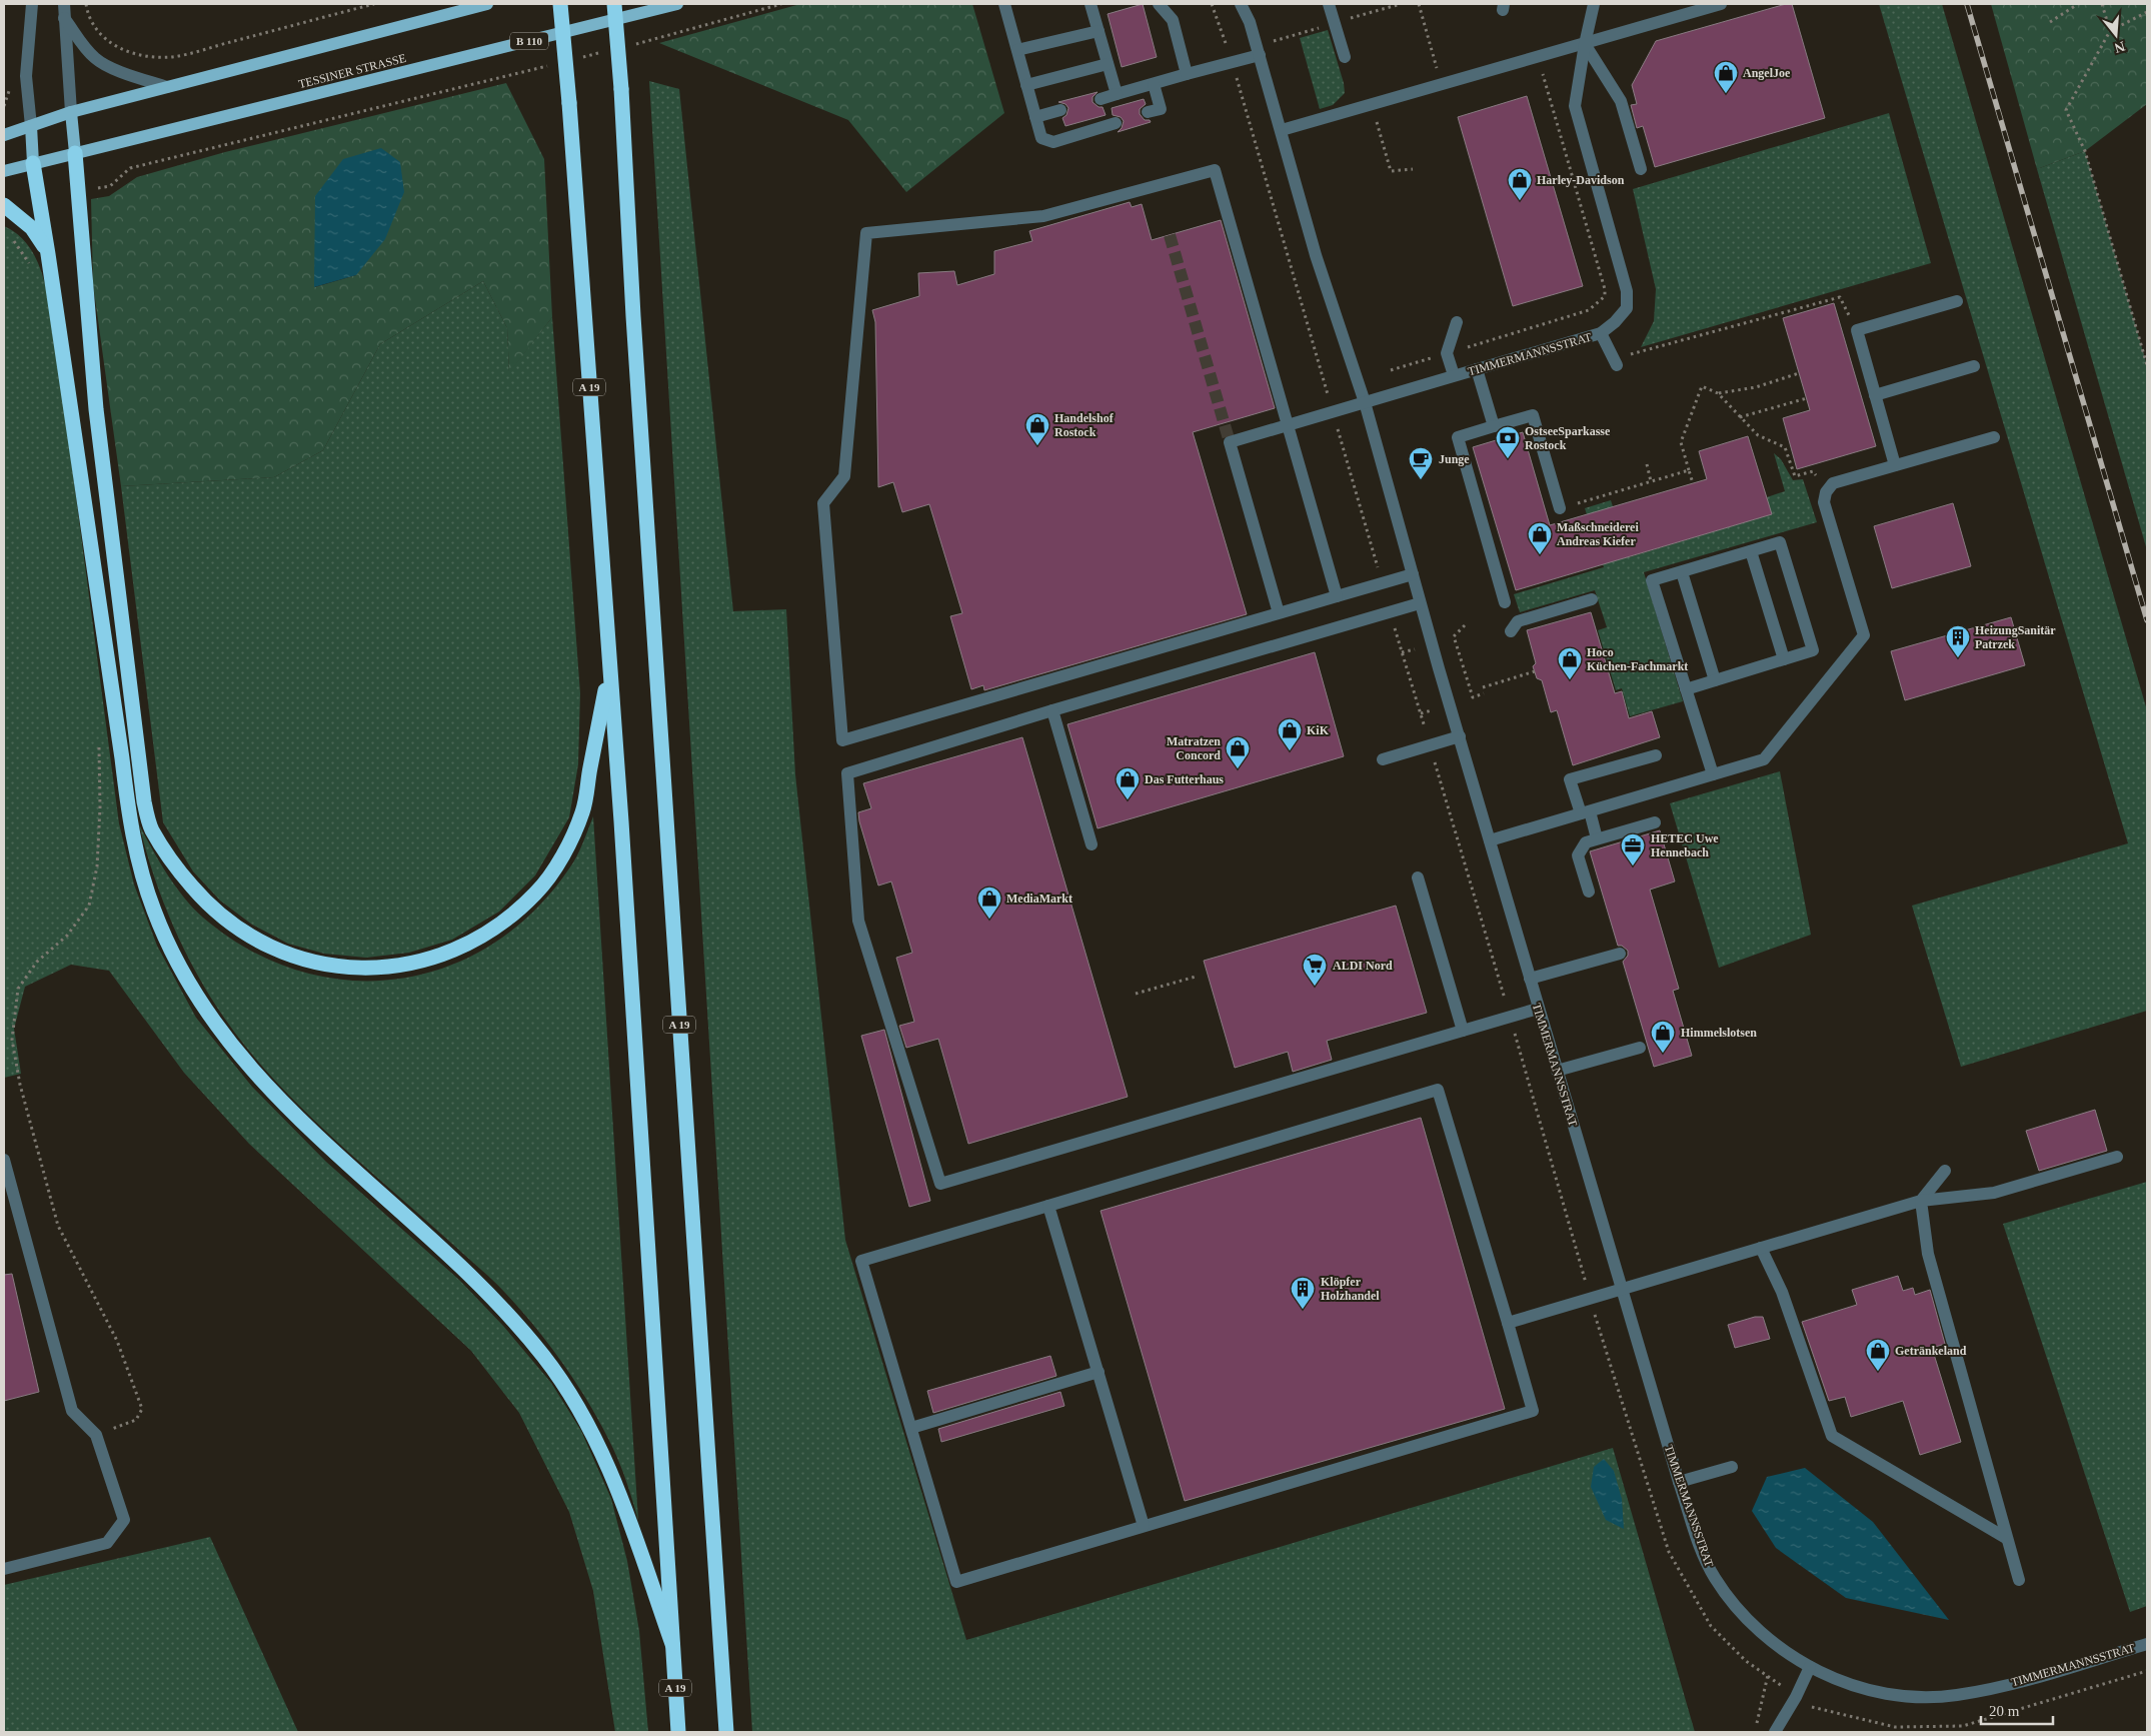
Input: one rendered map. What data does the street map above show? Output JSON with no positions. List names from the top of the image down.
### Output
{
  "streets": {
    "highway": ["A 19"],
    "main road": ["B 110", "TESSINER STRASSE"],
    "street": ["TIMMERMANNSSTRAT"]
  },
  "crossings": [
    ["B 110", "TESSINER STRASSE"]
  ],
  "places": {
    "shop": [
      "AngelJoe",
      "Harley-Davidson",
      "Handelshof Rostock",
      "Maßschneiderei Andreas Kiefer",
      "Hoco Küchen-Fachmarkt",
      "KiK",
      "Matratzen Concord",
      "Das Futterhaus",
      "MediaMarkt",
      "Himmelslotsen",
      "Getränkeland"
    ],
    "bank": ["OstseeSparkasse Rostock"],
    "cafe": ["Junge"],
    "building": ["HeizungSanitär Patrzek", "Klöpfer Holzhandel"],
    "office": ["HETEC Uwe Hennebach"],
    "supermarket": ["ALDI Nord"]
  },
  "scale_bar": "20 m",
  "north": "bottom"
}
